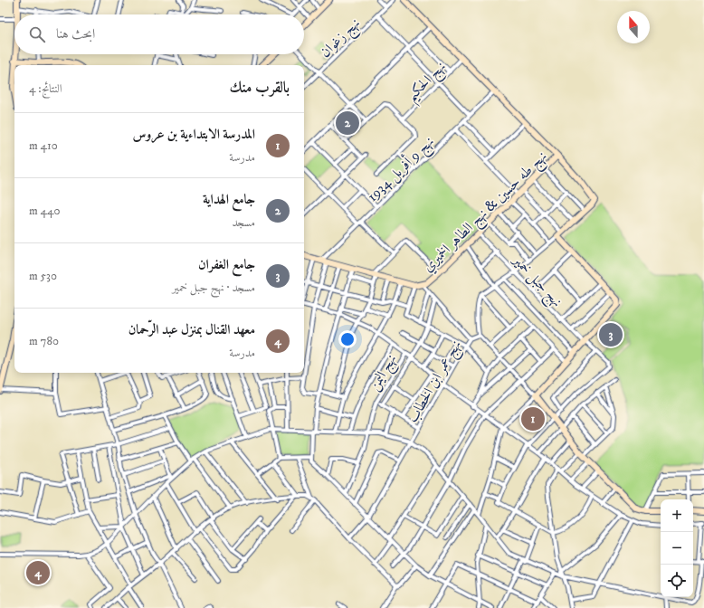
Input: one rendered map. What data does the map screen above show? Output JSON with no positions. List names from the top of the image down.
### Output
{
  "streets": {
    "street": [
      "نهج زغوان",
      "نهج الحكيم",
      "نهج 9 أفريل 1934",
      "نهج طه حسين & نهج الطاهر الخميري",
      "نهج جبل خمير",
      "نهج اليمن",
      "نهج عمر ابن الخطاب"
    ]
  },
  "crossings": [
    ["نهج الحكيم", "نهج طه حسين & نهج الطاهر الخميري"],
    ["نهج 9 أفريل 1934", "نهج طه حسين & نهج الطاهر الخميري"],
    ["نهج طه حسين & نهج الطاهر الخميري", "نهج جبل خمير"]
  ],
  "north": "top",
  "page": {
    "search": "ابحث هنا",
    "heading": ["بالقرب منك", "النتائج: 4"],
    "pins": [
      "2",
      "3",
      "1",
      "4"
    ],
    "list": [
      {
        "mark": "1",
        "name": "المدرسة الابتداءية بن عروس",
        "note": "مدرسة",
        "value": "410 m"
      },
      {
        "mark": "2",
        "name": "جامع الهداية",
        "note": "مسجد",
        "value": "440 m"
      },
      {
        "mark": "3",
        "name": "جامع الغفران",
        "note": "مسجد · نهج جبل خمير",
        "value": "530 m"
      },
      {
        "mark": "4",
        "name": "معهد القنال بمنزل عبد الرّحمان",
        "note": "مدرسة",
        "value": "780 m"
      }
    ],
    "map_buttons": ["+", "−"]
  }
}
